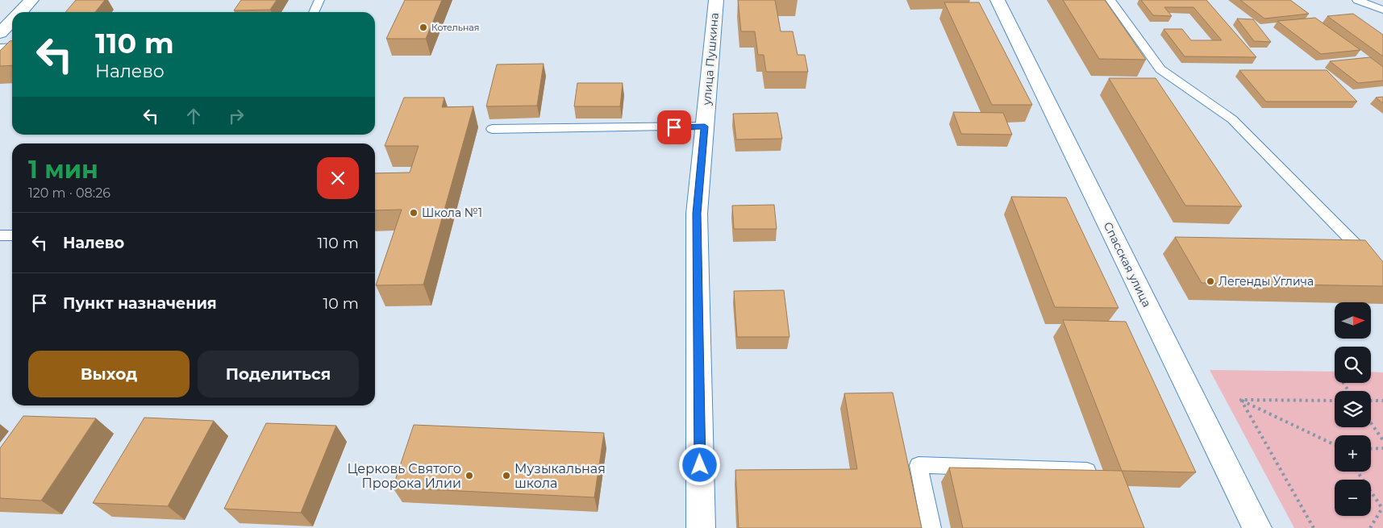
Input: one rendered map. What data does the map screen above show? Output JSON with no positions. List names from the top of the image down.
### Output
{
  "streets": {
    "street": ["улица Пушкина", "Спасская улица"]
  },
  "places": [
    "Котельная",
    "Школа №1",
    "Легенды Углича",
    "Церковь Святого Пророка Илии",
    "Музыкальная школа"
  ],
  "north": "right",
  "page": {
    "turn": ["110 m", "Налево"],
    "heading": ["1 мин", "120 m · 08:26"],
    "list": [
      {
        "name": "Налево",
        "value": "110 m"
      },
      {
        "name": "Пункт назначения",
        "value": "10 m"
      }
    ],
    "map_buttons": ["+", "−"],
    "buttons": ["Выход", "Поделиться"]
  }
}
